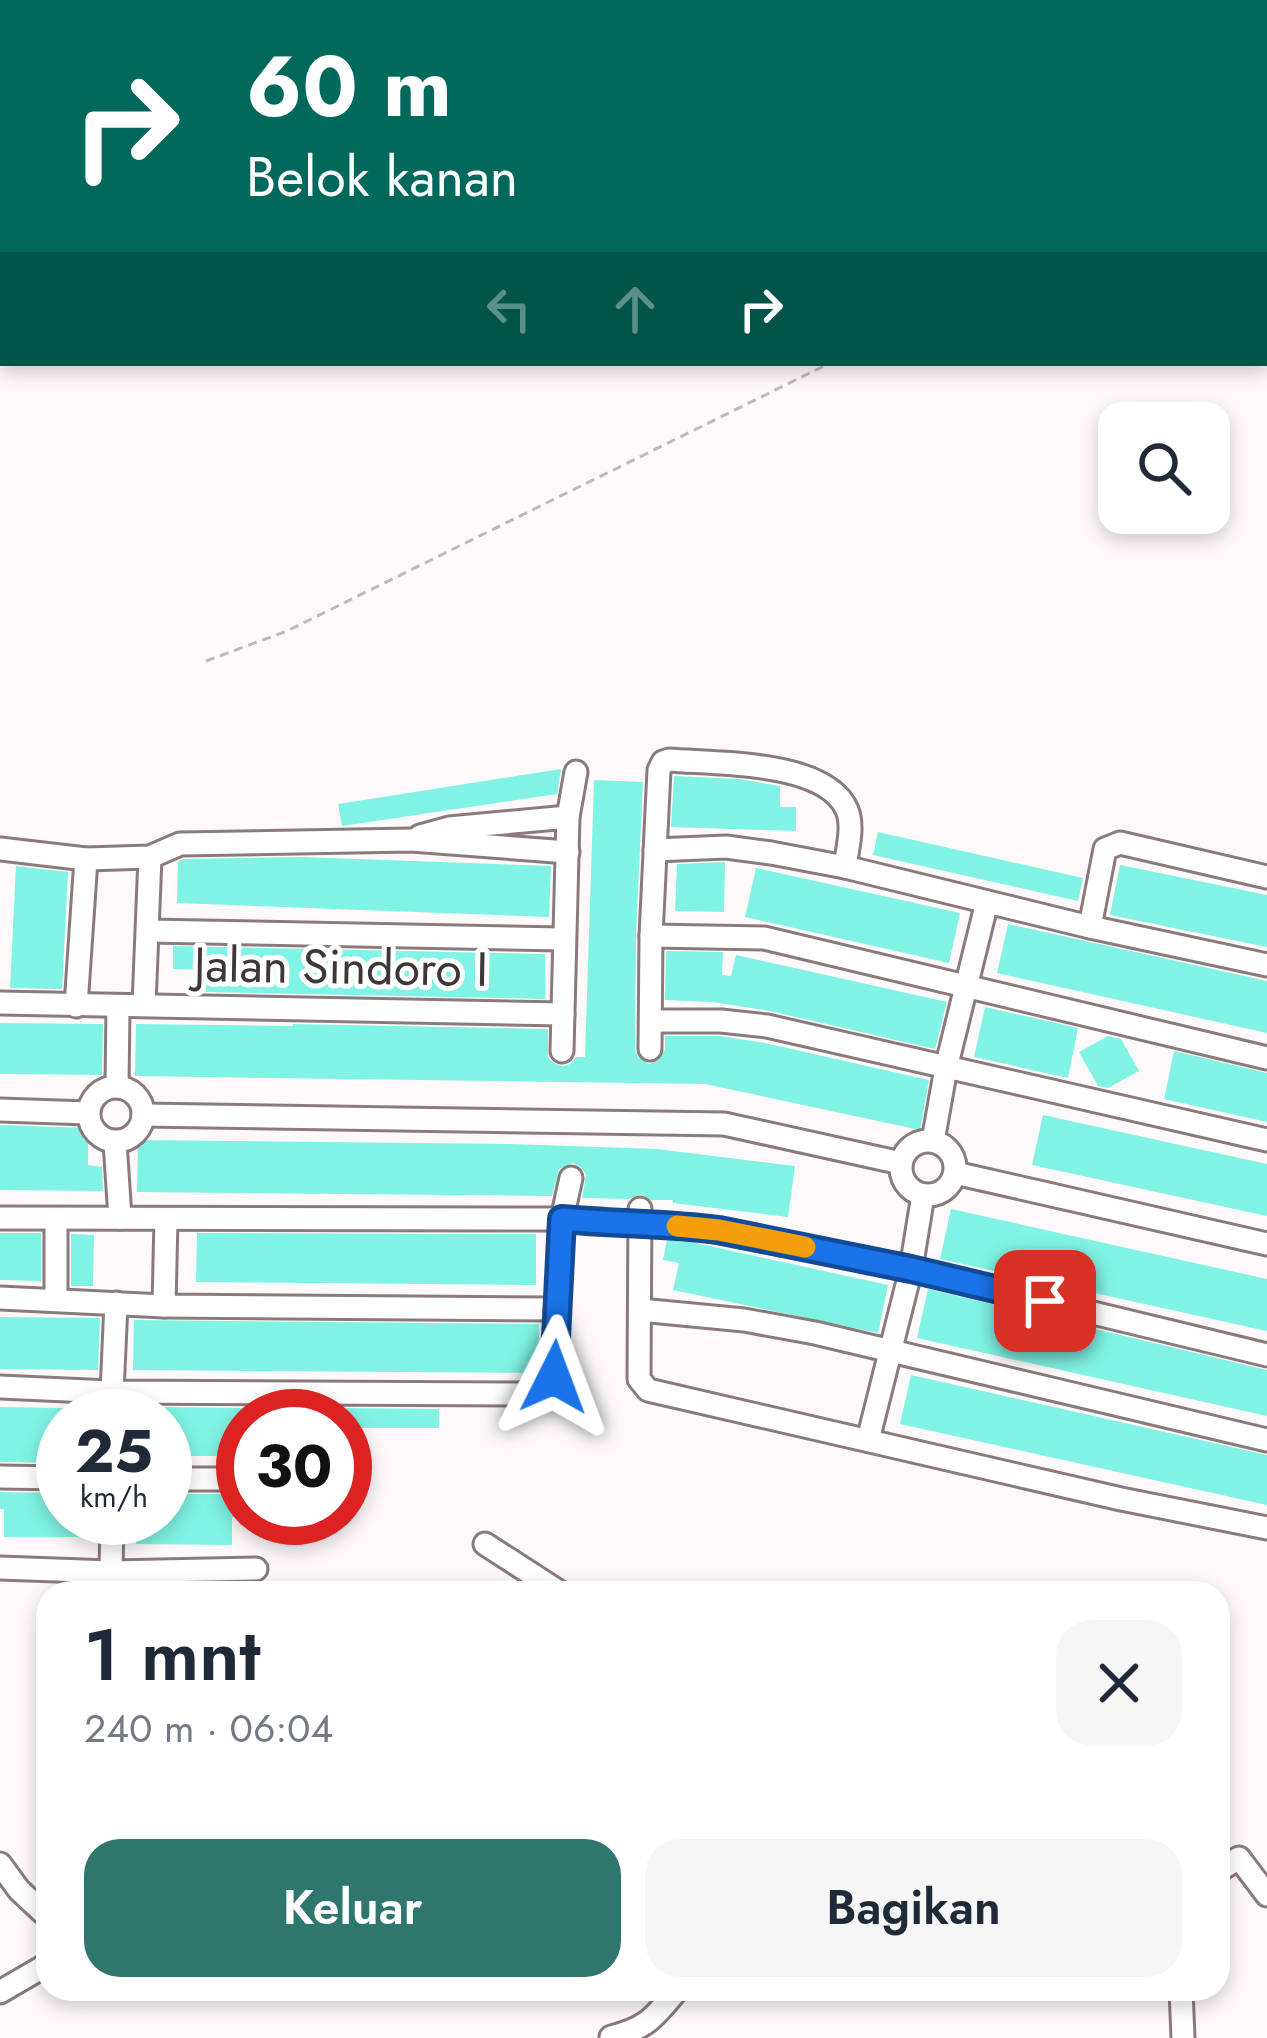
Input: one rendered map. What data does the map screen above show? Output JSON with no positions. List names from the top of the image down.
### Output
{
  "streets": {
    "street": ["Jalan Sindoro I"]
  },
  "page": {
    "turn": ["60 m", "Belok kanan"],
    "speed": "25 km/h",
    "limit": "30",
    "heading": ["1 mnt", "240 m · 06:04"],
    "buttons": ["Keluar", "Bagikan"]
  }
}
